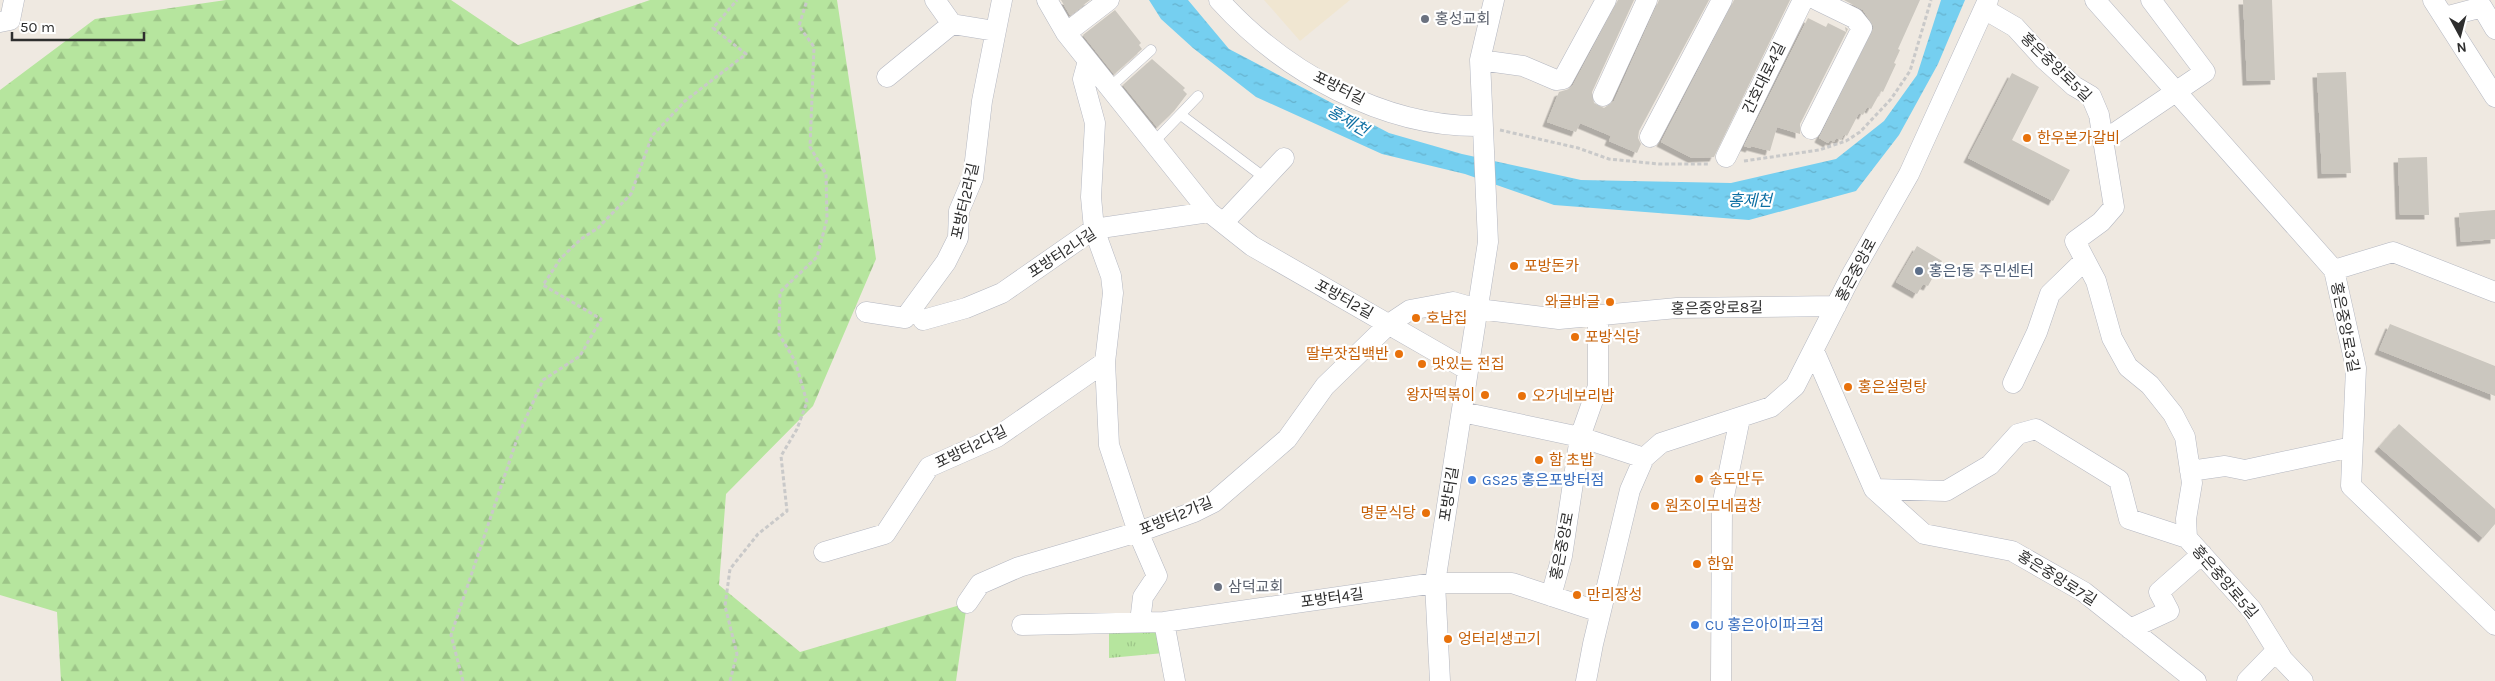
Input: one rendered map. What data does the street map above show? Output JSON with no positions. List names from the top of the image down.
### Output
{
  "streets": {
    "street": [
      "홍은중앙로5길",
      "간호대로4길",
      "포방터길",
      "포방터2라길",
      "포방터2나길",
      "홍은중앙로",
      "포방터2길",
      "홍은중앙로8길",
      "홍은중앙로3길",
      "포방터2다길",
      "포방터2가길",
      "홍은중앙로7길",
      "포방터4길"
    ]
  },
  "crossings": [
    ["홍은중앙로5길", "홍은중앙로"],
    ["포방터길", "홍은중앙로"],
    ["포방터길", "포방터2길"],
    ["포방터길", "홍은중앙로8길"],
    ["포방터길", "포방터4길"],
    ["포방터2나길", "포방터2길"],
    ["홍은중앙로", "홍은중앙로8길"],
    ["홍은중앙로", "홍은중앙로7길"],
    ["홍은중앙로", "포방터4길"],
    ["포방터2길", "포방터2가길"]
  ],
  "water": ["홍제천"],
  "places": [
    "홍성교회",
    "한우본가갈비",
    "포방돈카",
    "홍은1동 주민센터",
    "와글바글",
    "호남집",
    "포방식당",
    "딸부잣집백반",
    "맛있는 전집",
    "홍은설렁탕",
    "왕자떡볶이",
    "오가네보리밥",
    "함 초밥",
    "송도만두",
    "GS25 홍은포방터점",
    "원조이모네곱창",
    "명문식당",
    "한잎",
    "삼덕교회",
    "만리장성",
    "CU 홍은아이파크점",
    "엉터리생고기"
  ],
  "scale_bar": "50 m",
  "north": "bottom"
}
